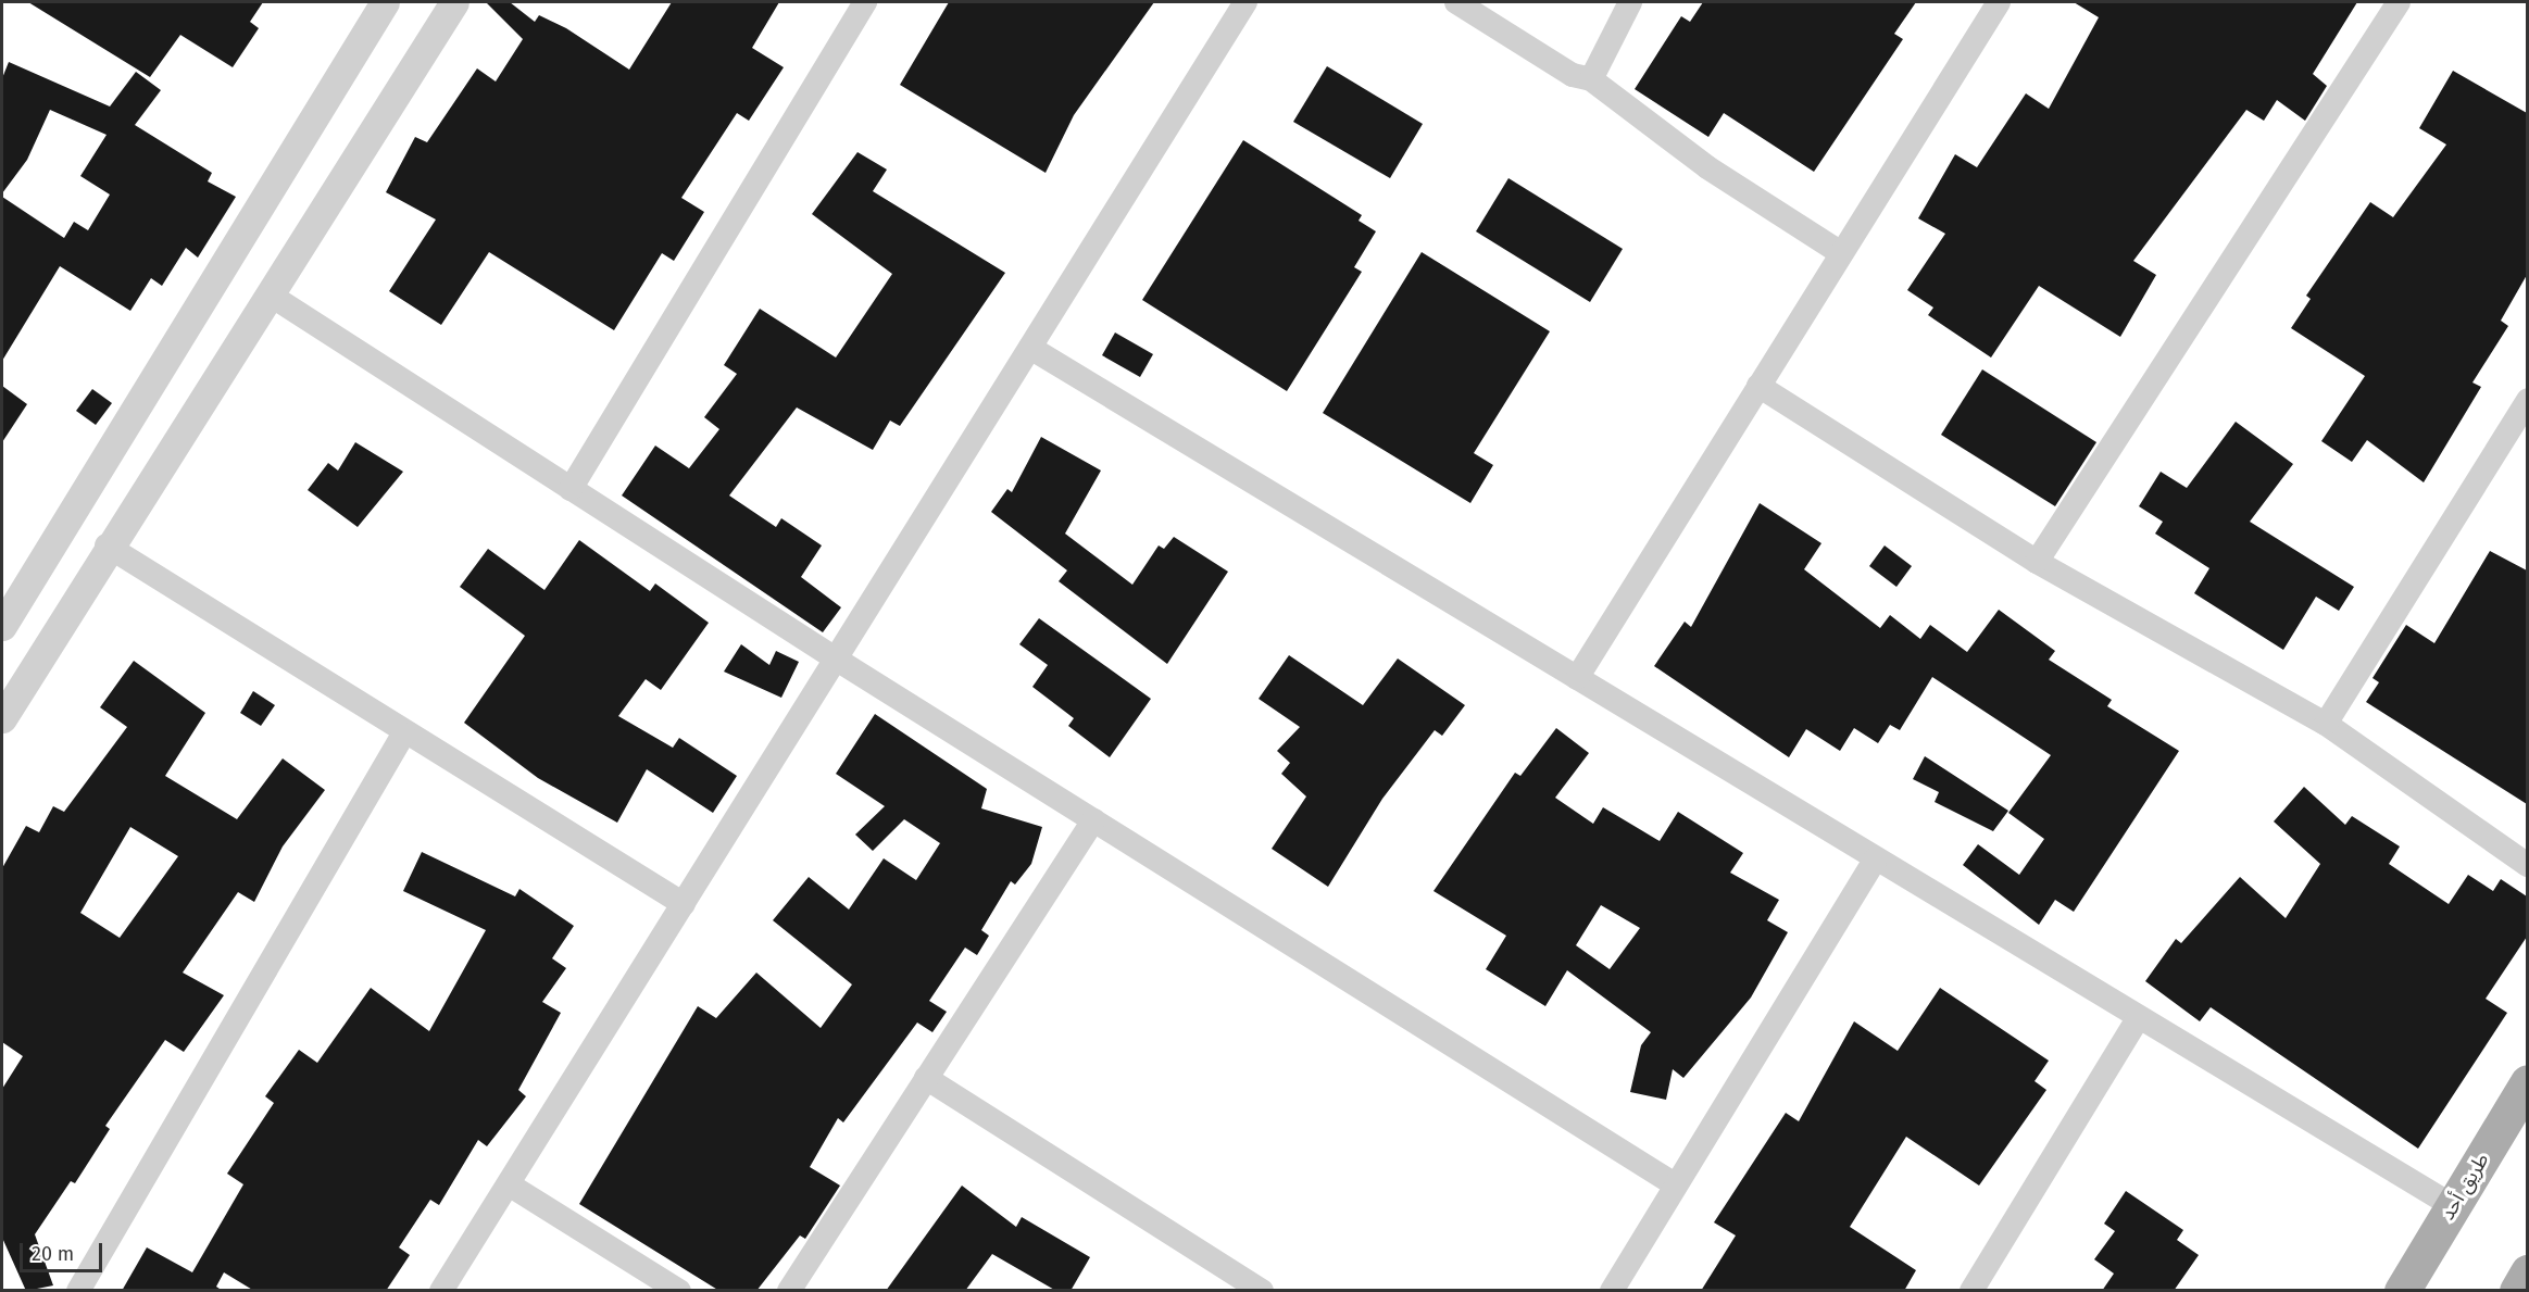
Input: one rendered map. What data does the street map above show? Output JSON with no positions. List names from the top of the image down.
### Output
{
  "streets": {
    "main road": ["طريق أحد"]
  },
  "scale_bar": "20 m"
}
